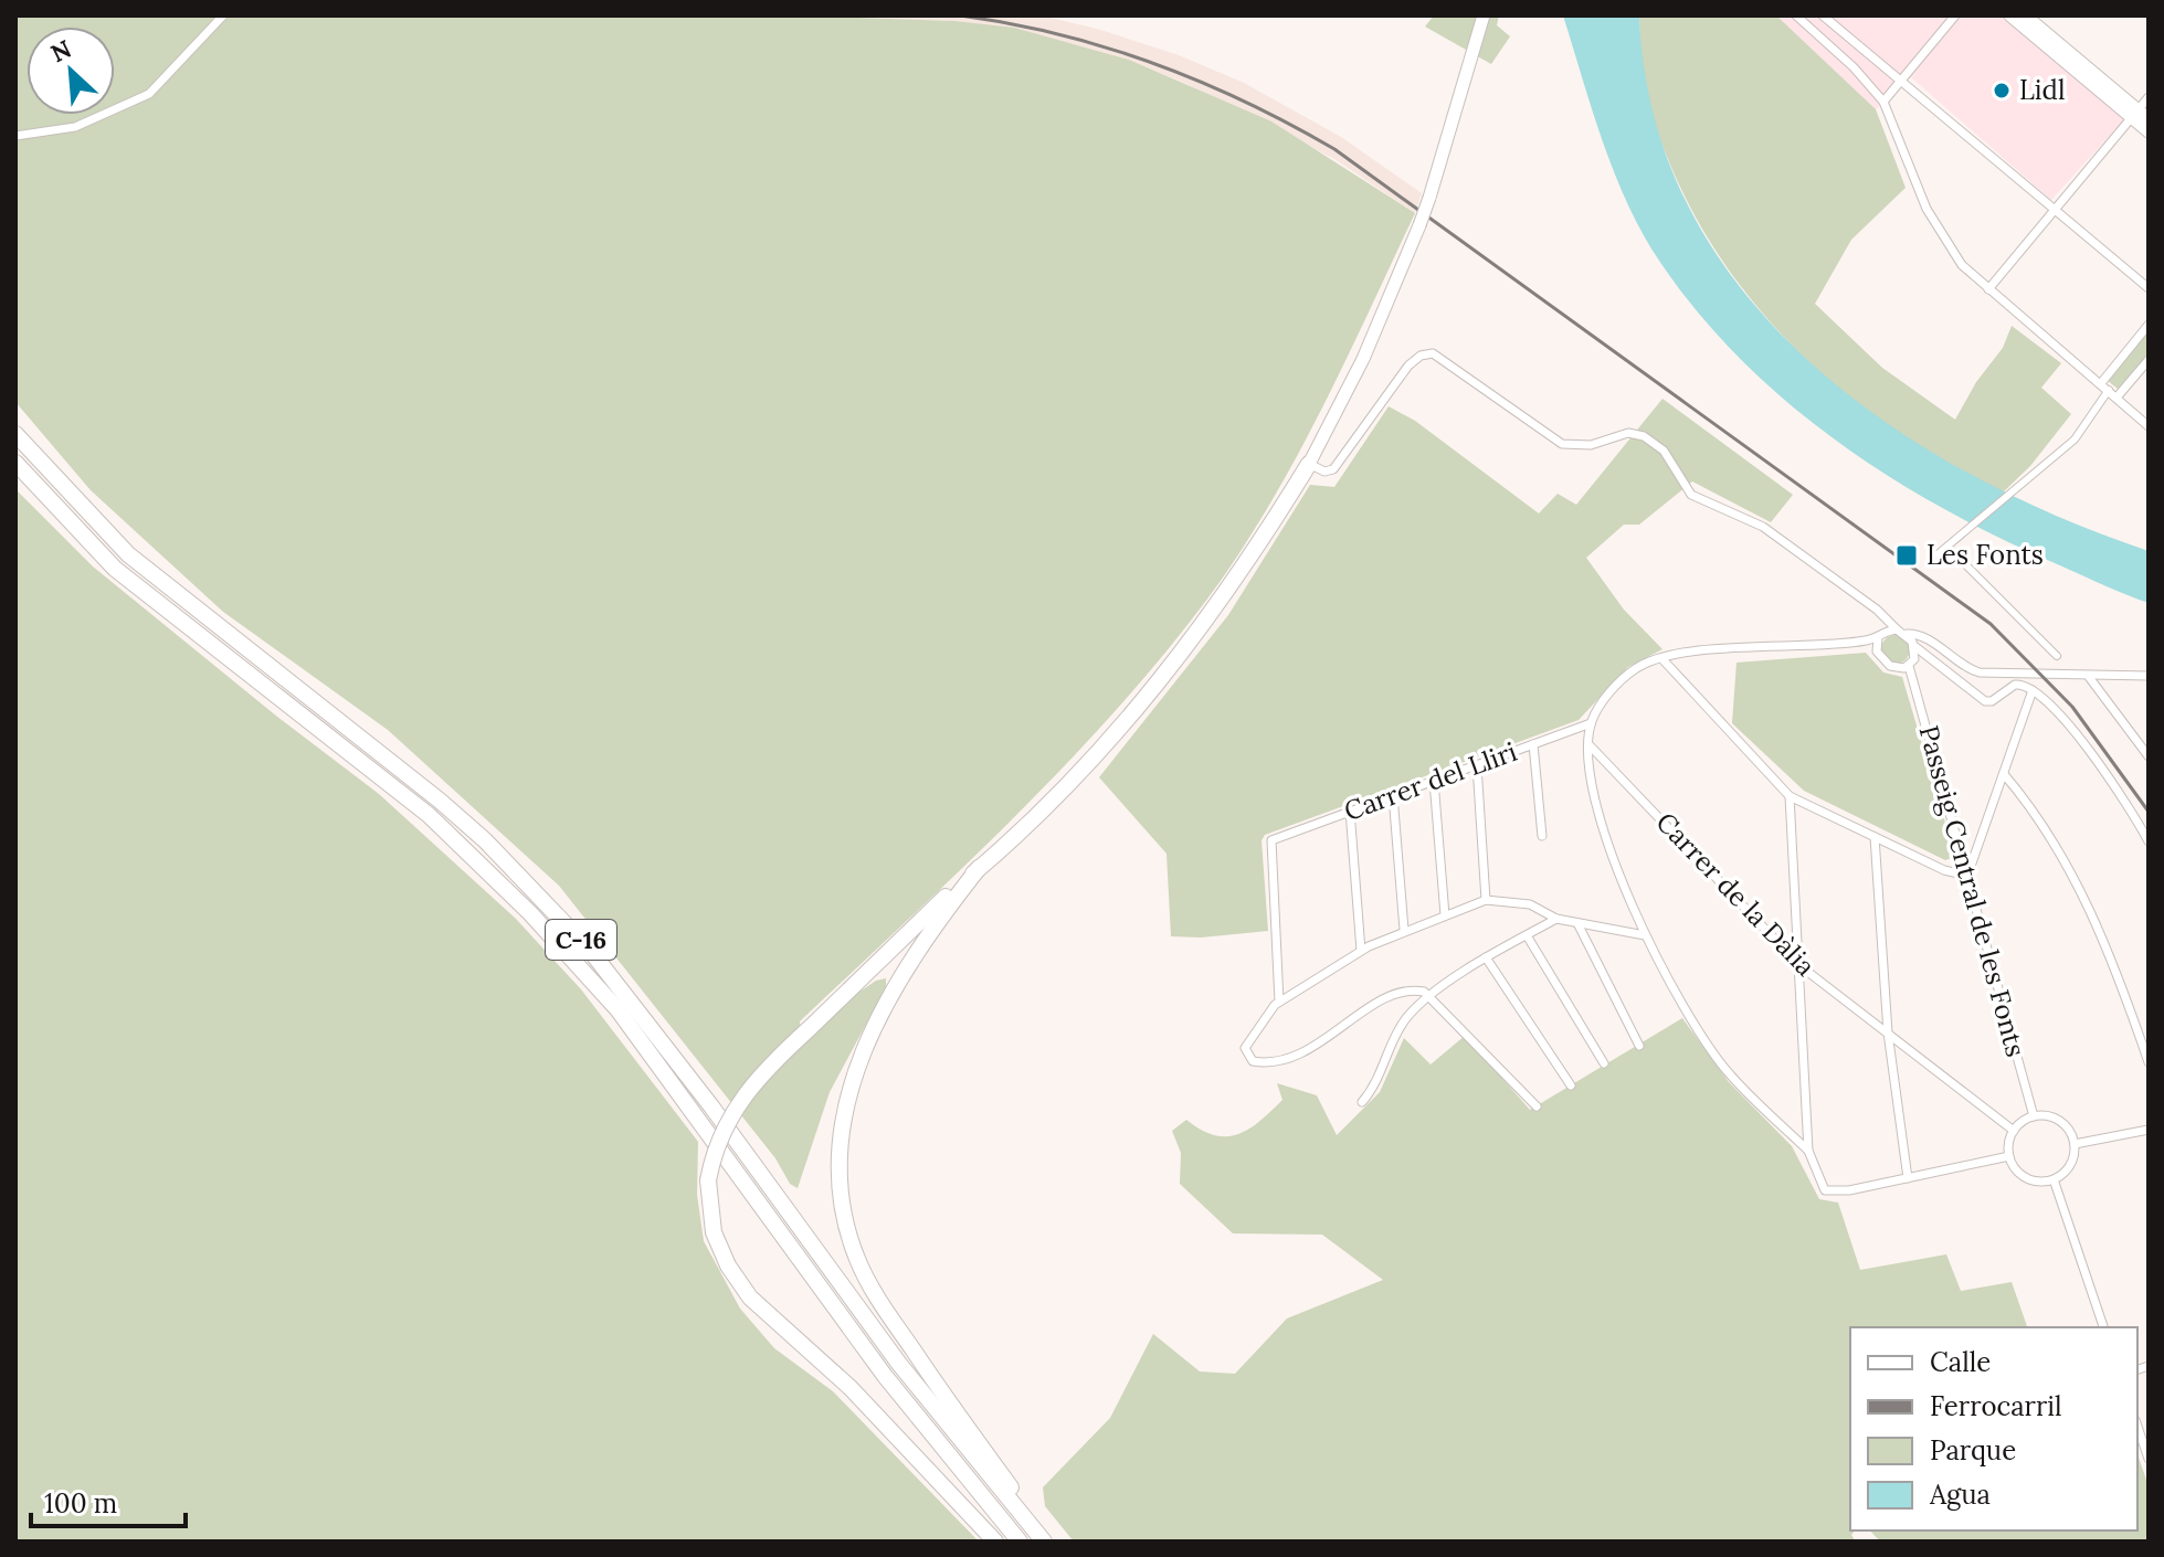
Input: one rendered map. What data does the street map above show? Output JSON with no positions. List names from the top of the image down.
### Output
{
  "streets": {
    "highway": ["C-16"],
    "street": ["Carrer del Lliri", "Passeig Central de les Fonts", "Carrer de la Dàlia"]
  },
  "crossings": [
    ["Passeig Central de les Fonts", "Carrer de la Dàlia"]
  ],
  "places": {
    "other": ["Lidl"],
    "transit": ["Les Fonts"]
  },
  "legend": [
    "Calle",
    "Ferrocarril",
    "Parque",
    "Agua"
  ],
  "scale_bar": "100 m",
  "north": "top left"
}
